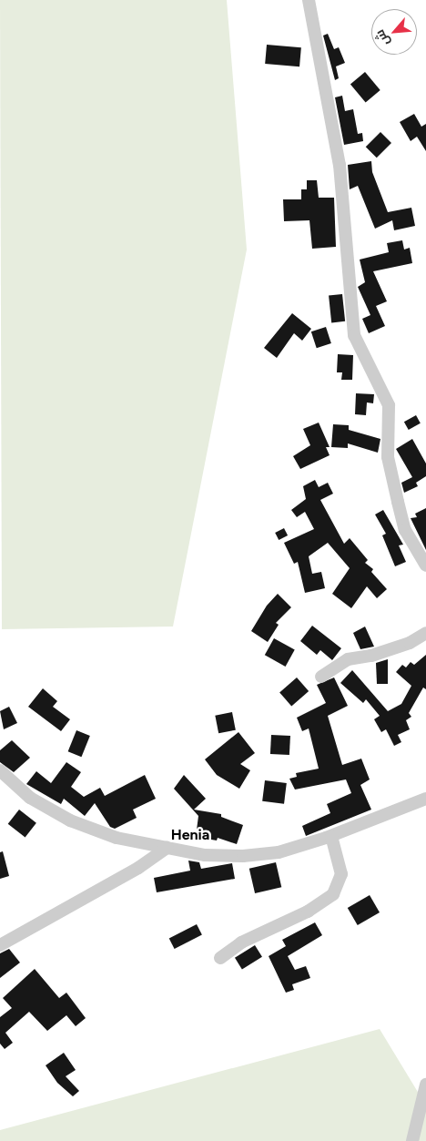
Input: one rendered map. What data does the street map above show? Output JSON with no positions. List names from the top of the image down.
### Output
{
  "districts": ["Henia"],
  "north": "bottom left"
}
